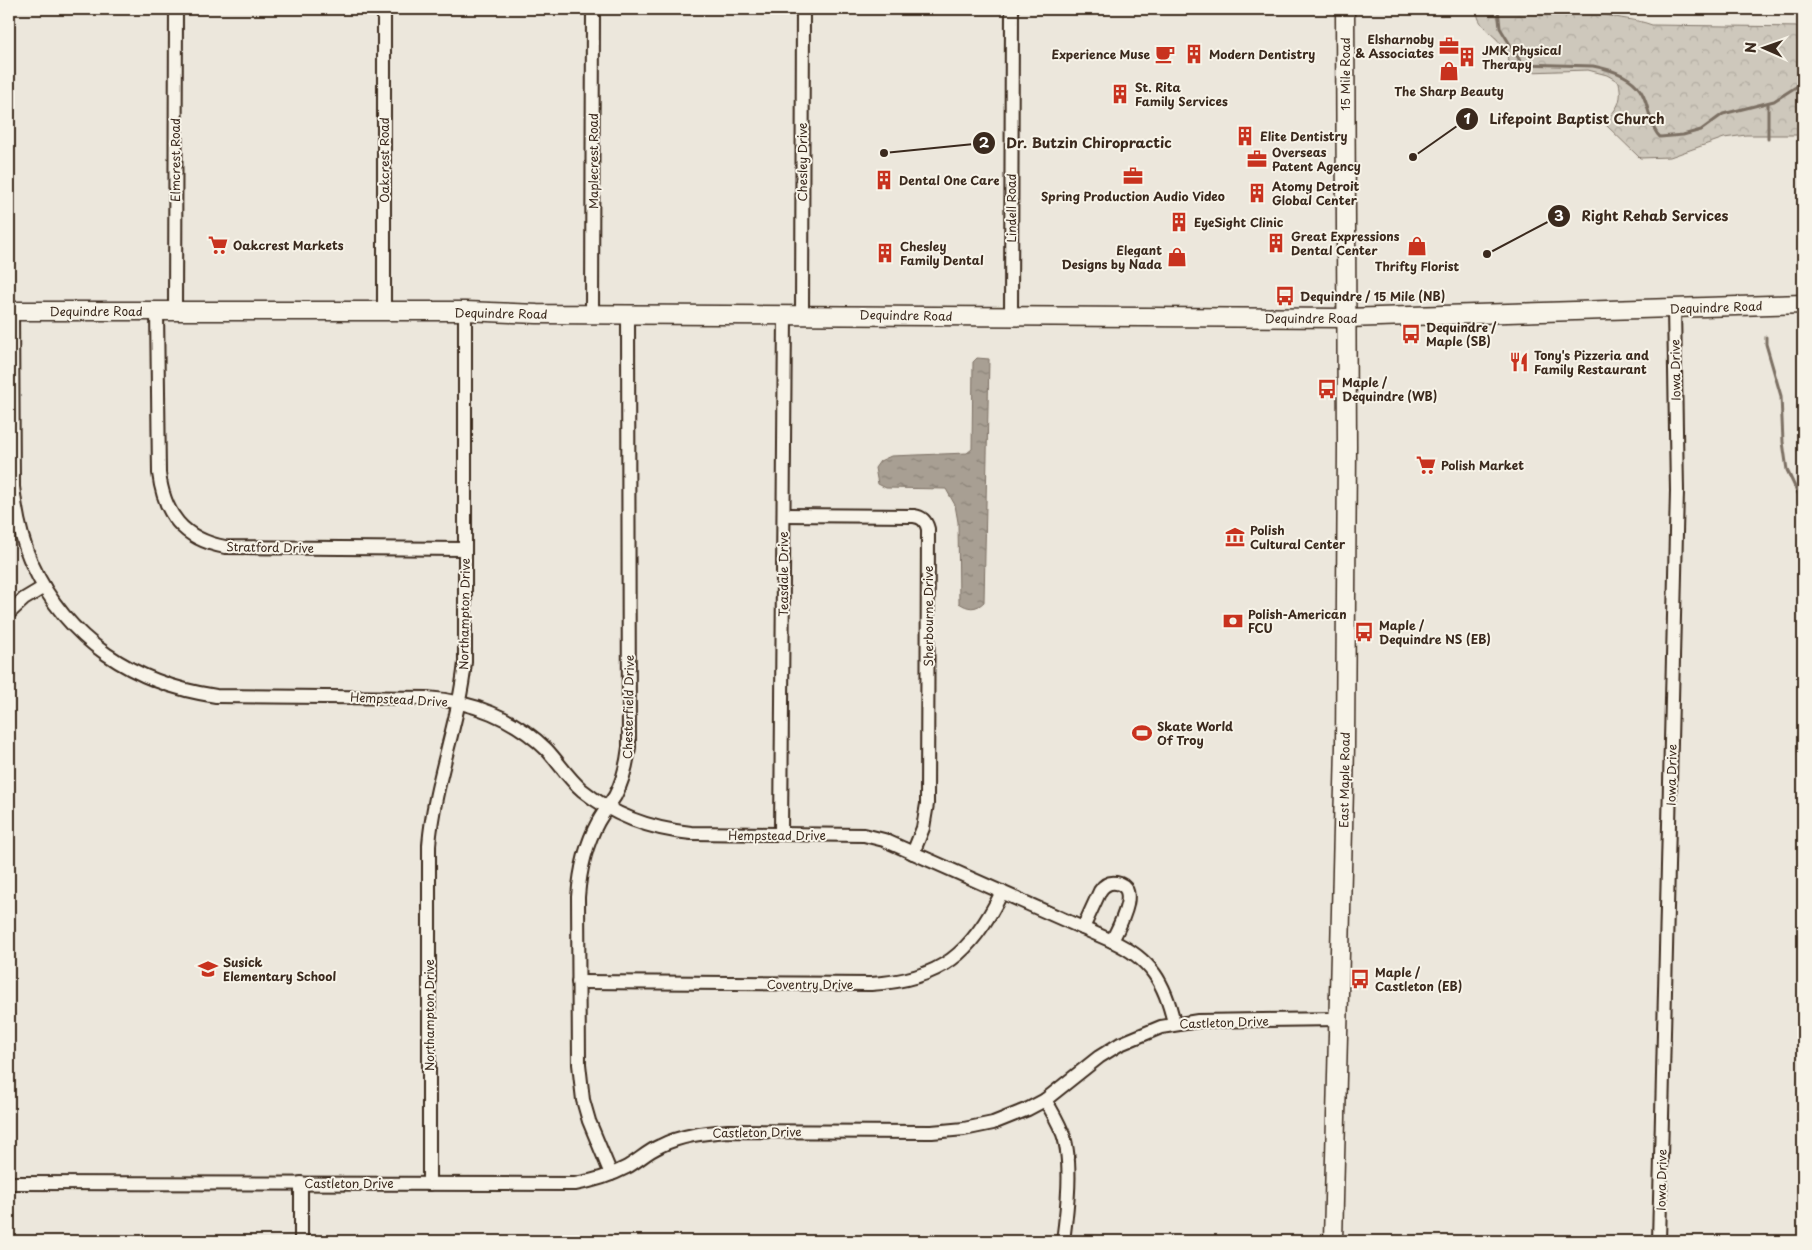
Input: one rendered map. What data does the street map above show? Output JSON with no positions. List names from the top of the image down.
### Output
{
  "streets": {
    "main road": ["15 Mile Road", "Dequindre Road", "East Maple Road"],
    "street": [
      "Elmcrest Road",
      "Oakcrest Road",
      "Maplecrest Road",
      "Chesley Drive",
      "Lindell Road",
      "Iowa Drive",
      "Stratford Drive",
      "Teasdale Drive",
      "Northampton Drive",
      "Sherbourne Drive",
      "Hempstead Drive",
      "Chesterfield Drive",
      "Coventry Drive",
      "Castleton Drive"
    ]
  },
  "crossings": [
    ["15 Mile Road", "Dequindre Road"],
    ["15 Mile Road", "East Maple Road"],
    ["Elmcrest Road", "Dequindre Road"],
    ["Oakcrest Road", "Dequindre Road"],
    ["Maplecrest Road", "Dequindre Road"],
    ["Chesley Drive", "Dequindre Road"],
    ["Chesley Drive", "Teasdale Drive"],
    ["Lindell Road", "Dequindre Road"],
    ["Dequindre Road", "Iowa Drive"],
    ["Dequindre Road", "Stratford Drive"],
    ["Dequindre Road", "Teasdale Drive"],
    ["Dequindre Road", "Northampton Drive"],
    ["Dequindre Road", "Hempstead Drive"],
    ["Dequindre Road", "Chesterfield Drive"],
    ["Dequindre Road", "East Maple Road"],
    ["Stratford Drive", "Northampton Drive"],
    ["Teasdale Drive", "Sherbourne Drive"],
    ["Teasdale Drive", "Hempstead Drive"],
    ["Northampton Drive", "Hempstead Drive"],
    ["Northampton Drive", "Castleton Drive"],
    ["Sherbourne Drive", "Hempstead Drive"],
    ["Hempstead Drive", "Chesterfield Drive"],
    ["Hempstead Drive", "Coventry Drive"],
    ["Hempstead Drive", "Castleton Drive"],
    ["Chesterfield Drive", "Coventry Drive"],
    ["Chesterfield Drive", "Castleton Drive"],
    ["East Maple Road", "Castleton Drive"]
  ],
  "places": {
    "office": ["Elsharnoby & Associates", "Overseas Patent Agency", "Spring Production Audio Video"],
    "cafe": ["Experience Muse"],
    "building": [
      "Modern Dentistry",
      "JMK Physical Therapy",
      "St. Rita Family Services",
      "Elite Dentistry",
      "Dental One Care",
      "Atomy Detroit Global Center",
      "EyeSight Clinic",
      "Great Expressions Dental Center",
      "Chesley Family Dental"
    ],
    "shop": ["The Sharp Beauty", "Thrifty Florist", "Elegant Designs by Nada"],
    "other": ["Dr. Butzin Chiropractic", "Lifepoint Baptist Church", "Right Rehab Services"],
    "supermarket": ["Oakcrest Markets", "Polish Market"],
    "bus stop": [
      "Dequindre / 15 Mile (NB)",
      "Dequindre / Maple (SB)",
      "Maple / Dequindre (WB)",
      "Maple / Dequindre NS (EB)",
      "Maple / Castleton (EB)"
    ],
    "restaurant": ["Tony's Pizzeria and Family Restaurant"],
    "museum": ["Polish Cultural Center"],
    "bank": ["Polish-American FCU"],
    "sports": ["Skate World Of Troy"],
    "school or university": ["Susick Elementary School"]
  },
  "north": "left"
}
